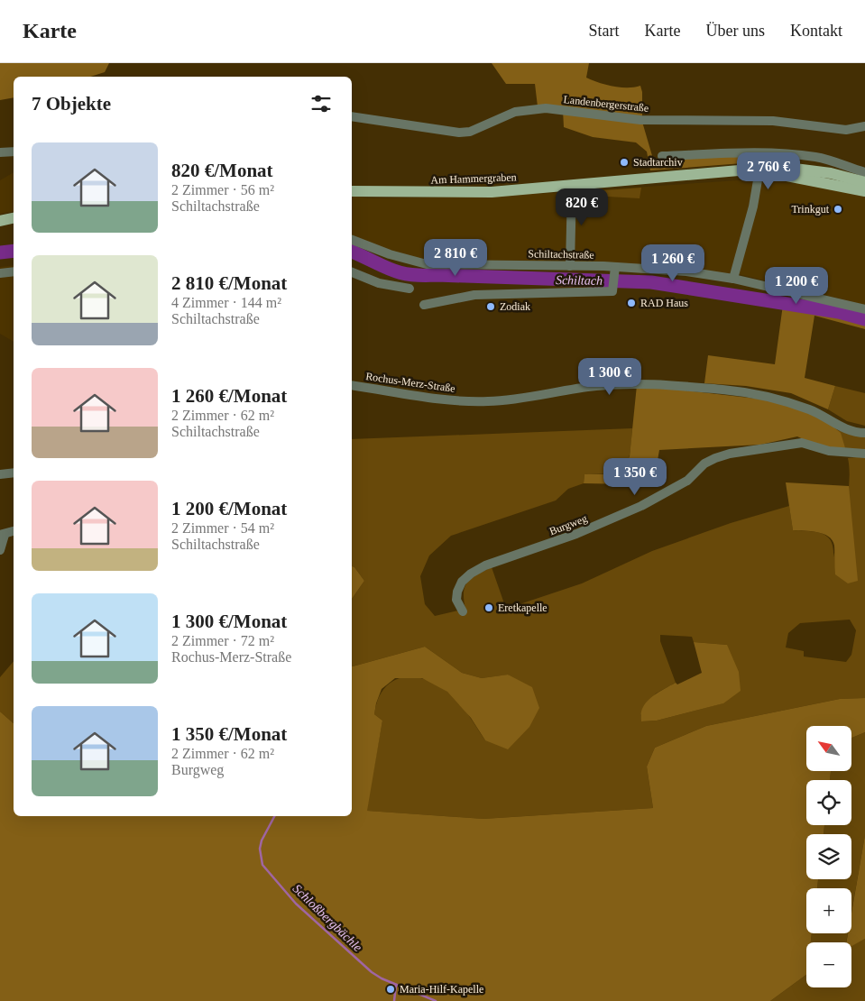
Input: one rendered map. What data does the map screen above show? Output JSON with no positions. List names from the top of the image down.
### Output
{
  "streets": {
    "main road": ["Am Hammergraben"],
    "street": [
      "Landenbergerstraße",
      "Schiltachstraße",
      "Rochus-Merz-Straße",
      "Burgweg"
    ]
  },
  "water": ["Schiltach", "Schloßbergbächle"],
  "places": [
    "Stadtarchiv",
    "Trinkgut",
    "RAD Haus",
    "Zodiak",
    "Eretkapelle",
    "Maria-Hilf-Kapelle"
  ],
  "north": "top left",
  "page": {
    "header": "Karte",
    "nav": [
      "Start",
      "Karte",
      "Über uns",
      "Kontakt"
    ],
    "heading": "7 Objekte",
    "list": [
      {
        "name": "820 €/Monat",
        "note": "2 Zimmer · 56 m² · Schiltachstraße"
      },
      {
        "name": "2 810 €/Monat",
        "note": "4 Zimmer · 144 m² · Schiltachstraße"
      },
      {
        "name": "1 260 €/Monat",
        "note": "2 Zimmer · 62 m² · Schiltachstraße"
      },
      {
        "name": "1 200 €/Monat",
        "note": "2 Zimmer · 54 m² · Schiltachstraße"
      },
      {
        "name": "1 300 €/Monat",
        "note": "2 Zimmer · 72 m² · Rochus-Merz-Straße"
      },
      {
        "name": "1 350 €/Monat",
        "note": "2 Zimmer · 62 m² · Burgweg"
      }
    ],
    "price": [
      "2 760 €",
      "820 €",
      "2 810 €",
      "1 260 €",
      "1 200 €",
      "1 300 €",
      "1 350 €"
    ],
    "map_buttons": ["+", "−"]
  }
}
